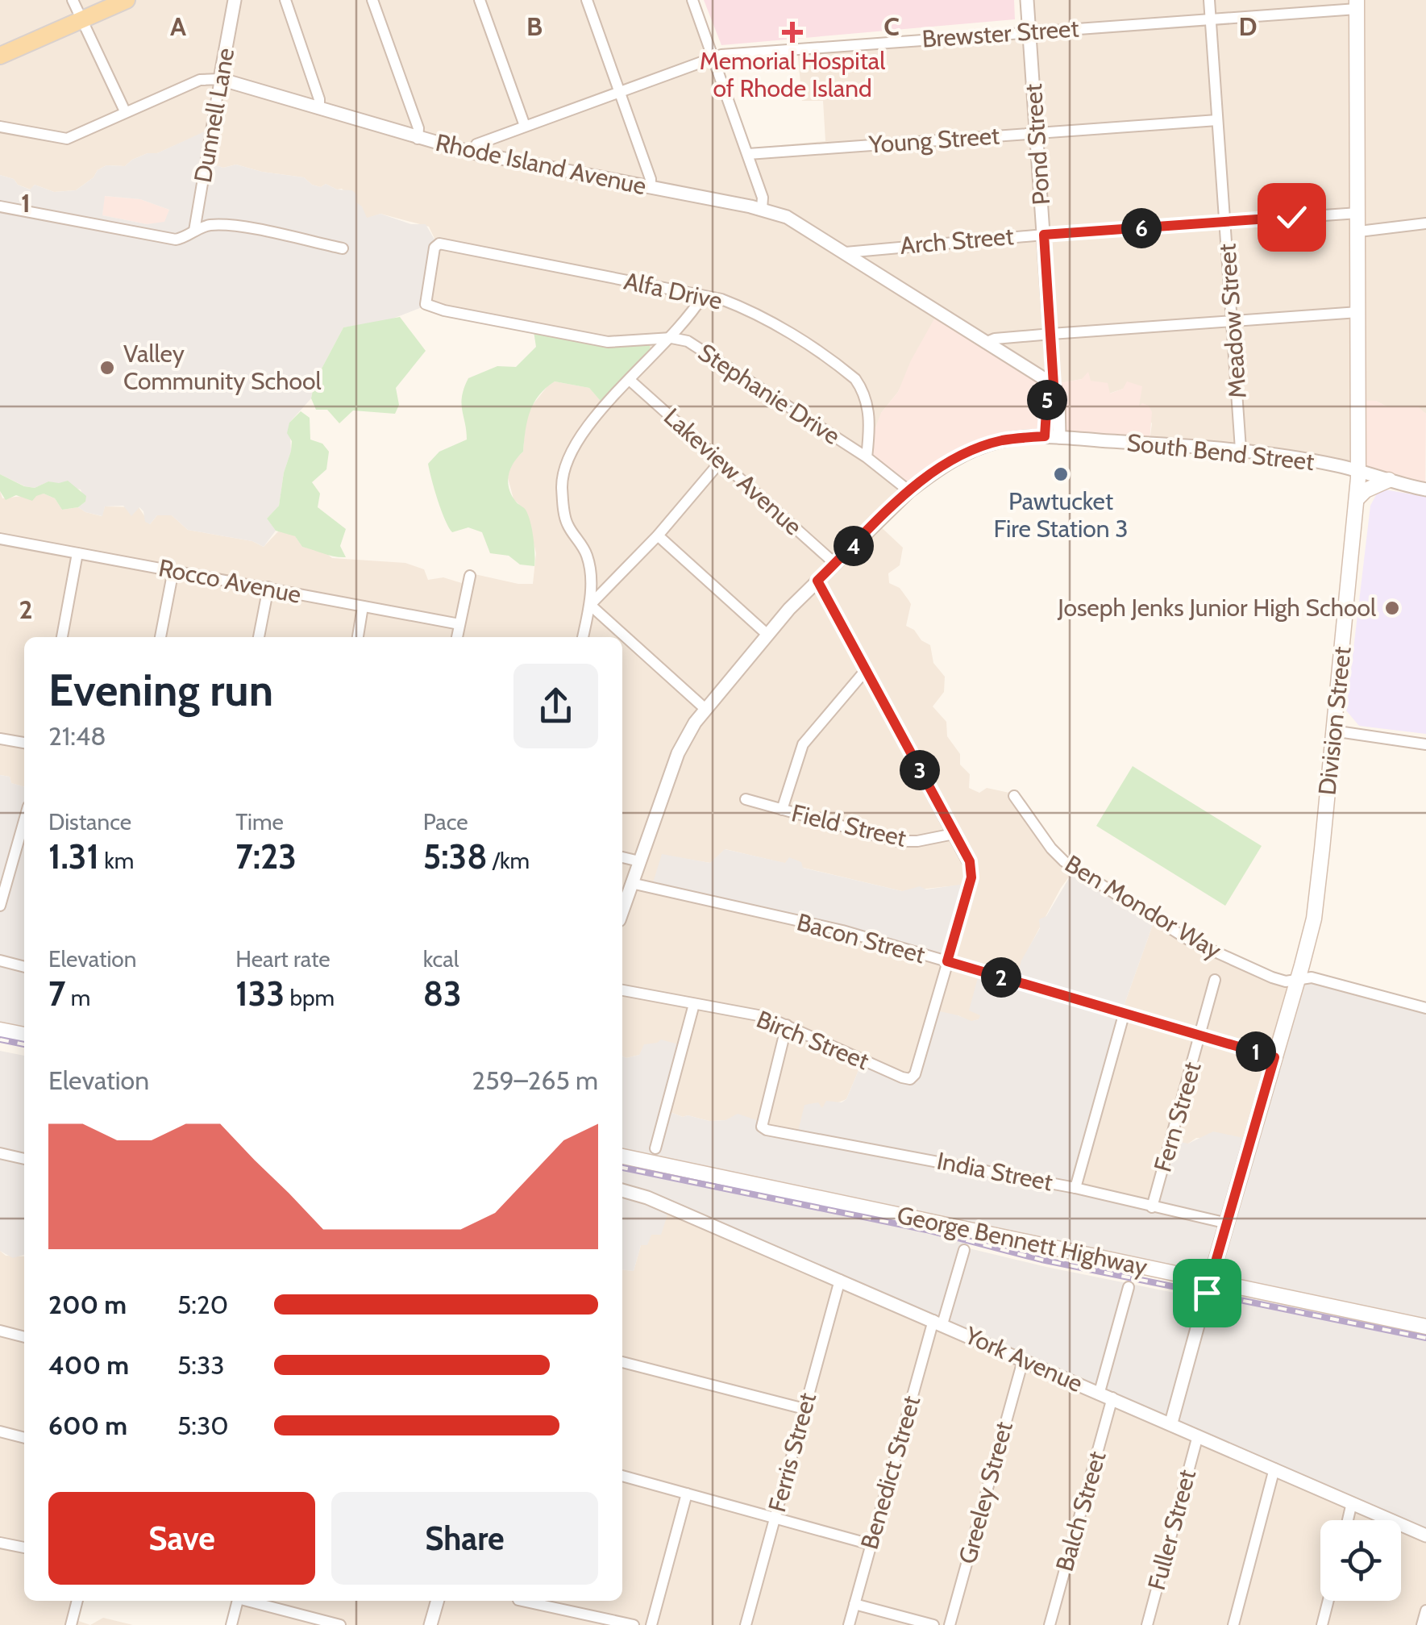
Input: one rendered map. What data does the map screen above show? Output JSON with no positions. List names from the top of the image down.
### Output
{
  "streets": {
    "main road": ["Division Street", "George Bennett Highway"],
    "street": [
      "Brewster Street",
      "Dunnell Lane",
      "Young Street",
      "Pond Street",
      "Rhode Island Avenue",
      "Arch Street",
      "Alfa Drive",
      "Meadow Street",
      "Stephanie Drive",
      "South Bend Street",
      "Lakeview Avenue",
      "Rocco Avenue",
      "Field Street",
      "Ben Mondor Way",
      "Bacon Street",
      "Birch Street",
      "Fern Street",
      "India Street",
      "York Avenue",
      "Ferris Street",
      "Benedict Street",
      "Greeley Street",
      "Balch Street",
      "Fuller Street"
    ]
  },
  "crossings": [
    ["Brewster Street", "Pond Street"],
    ["Brewster Street", "Rhode Island Avenue"],
    ["Brewster Street", "Meadow Street"],
    ["Brewster Street", "Division Street"],
    ["Dunnell Lane", "Rhode Island Avenue"],
    ["Young Street", "Pond Street"],
    ["Young Street", "Meadow Street"],
    ["Pond Street", "Rhode Island Avenue"],
    ["Pond Street", "Arch Street"],
    ["Pond Street", "South Bend Street"],
    ["Rhode Island Avenue", "Arch Street"],
    ["Arch Street", "Meadow Street"],
    ["Arch Street", "Division Street"],
    ["Alfa Drive", "Stephanie Drive"],
    ["Meadow Street", "South Bend Street"],
    ["Stephanie Drive", "South Bend Street"],
    ["South Bend Street", "Lakeview Avenue"],
    ["South Bend Street", "Division Street"],
    ["South Bend Street", "Bacon Street"],
    ["Division Street", "Ben Mondor Way"],
    ["Division Street", "Bacon Street"],
    ["Division Street", "India Street"],
    ["Division Street", "George Bennett Highway"],
    ["Division Street", "York Avenue"],
    ["Bacon Street", "Birch Street"],
    ["Bacon Street", "Fern Street"],
    ["Birch Street", "India Street"],
    ["Fern Street", "India Street"],
    ["York Avenue", "Ferris Street"],
    ["York Avenue", "Benedict Street"],
    ["York Avenue", "Greeley Street"],
    ["York Avenue", "Balch Street"],
    ["York Avenue", "Fuller Street"]
  ],
  "places": {
    "health": ["Memorial Hospital of Rhode Island"],
    "other": ["Valley Community School", "Pawtucket Fire Station 3", "Joseph Jenks Junior High School"]
  },
  "page": {
    "pins": [
      "6",
      "5",
      "4",
      "3",
      "2",
      "1"
    ],
    "heading": ["Evening run", "21:48"],
    "stats": [
      ["Distance", "1.31 km"],
      ["Time", "7:23"],
      ["Pace", "5:38 /km"],
      ["Elevation", "7 m"],
      ["Heart rate", "133 bpm"],
      ["kcal", "83"]
    ],
    "chart": ["Elevation", "259–265 m"],
    "list": [
      {
        "name": "200 m",
        "note": "5:20"
      },
      {
        "name": "400 m",
        "note": "5:33"
      },
      {
        "name": "600 m",
        "note": "5:30"
      }
    ],
    "buttons": ["Save", "Share"]
  },
  "grid": {
    "columns": [
      "A",
      "B",
      "C",
      "D"
    ],
    "rows": ["1", "2"]
  }
}
